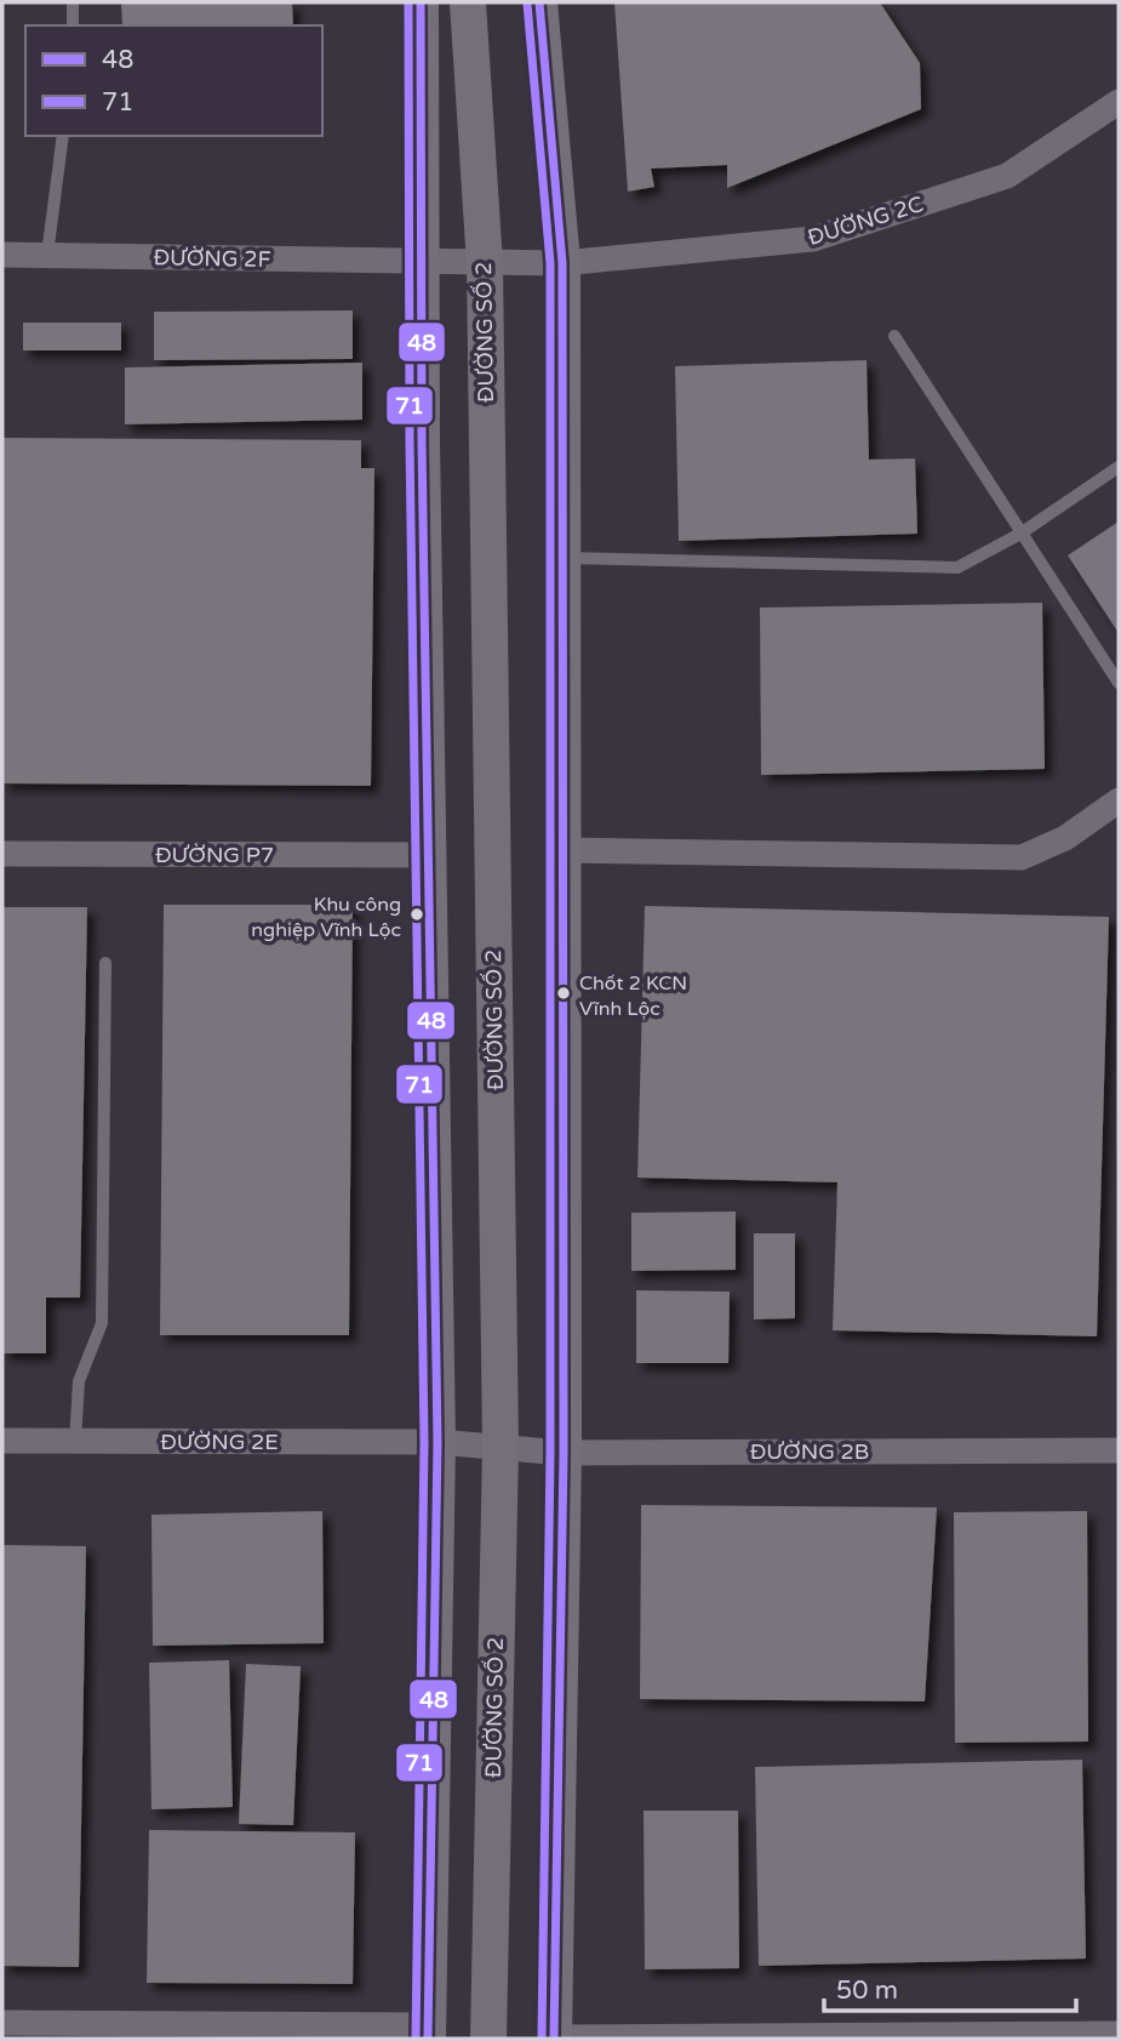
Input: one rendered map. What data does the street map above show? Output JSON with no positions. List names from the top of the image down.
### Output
{
  "streets": {
    "main road": ["ĐƯỜNG SỐ 2"],
    "street": [
      "ĐƯỜNG 2C",
      "ĐƯỜNG 2F",
      "ĐƯỜNG P7",
      "ĐƯỜNG 2E",
      "ĐƯỜNG 2B"
    ]
  },
  "crossings": [
    ["ĐƯỜNG 2C", "ĐƯỜNG 2F"],
    ["ĐƯỜNG 2C", "ĐƯỜNG SỐ 2"],
    ["ĐƯỜNG 2F", "ĐƯỜNG SỐ 2"],
    ["ĐƯỜNG SỐ 2", "ĐƯỜNG 2E"],
    ["ĐƯỜNG SỐ 2", "ĐƯỜNG 2B"],
    ["ĐƯỜNG 2E", "ĐƯỜNG 2B"]
  ],
  "places": ["Khu công nghiệp Vĩnh Lộc", "Chốt 2 KCN Vĩnh Lộc"],
  "lines": ["transit line 48", "transit line 71"],
  "legend": ["48", "71"],
  "scale_bar": "50 m"
}
